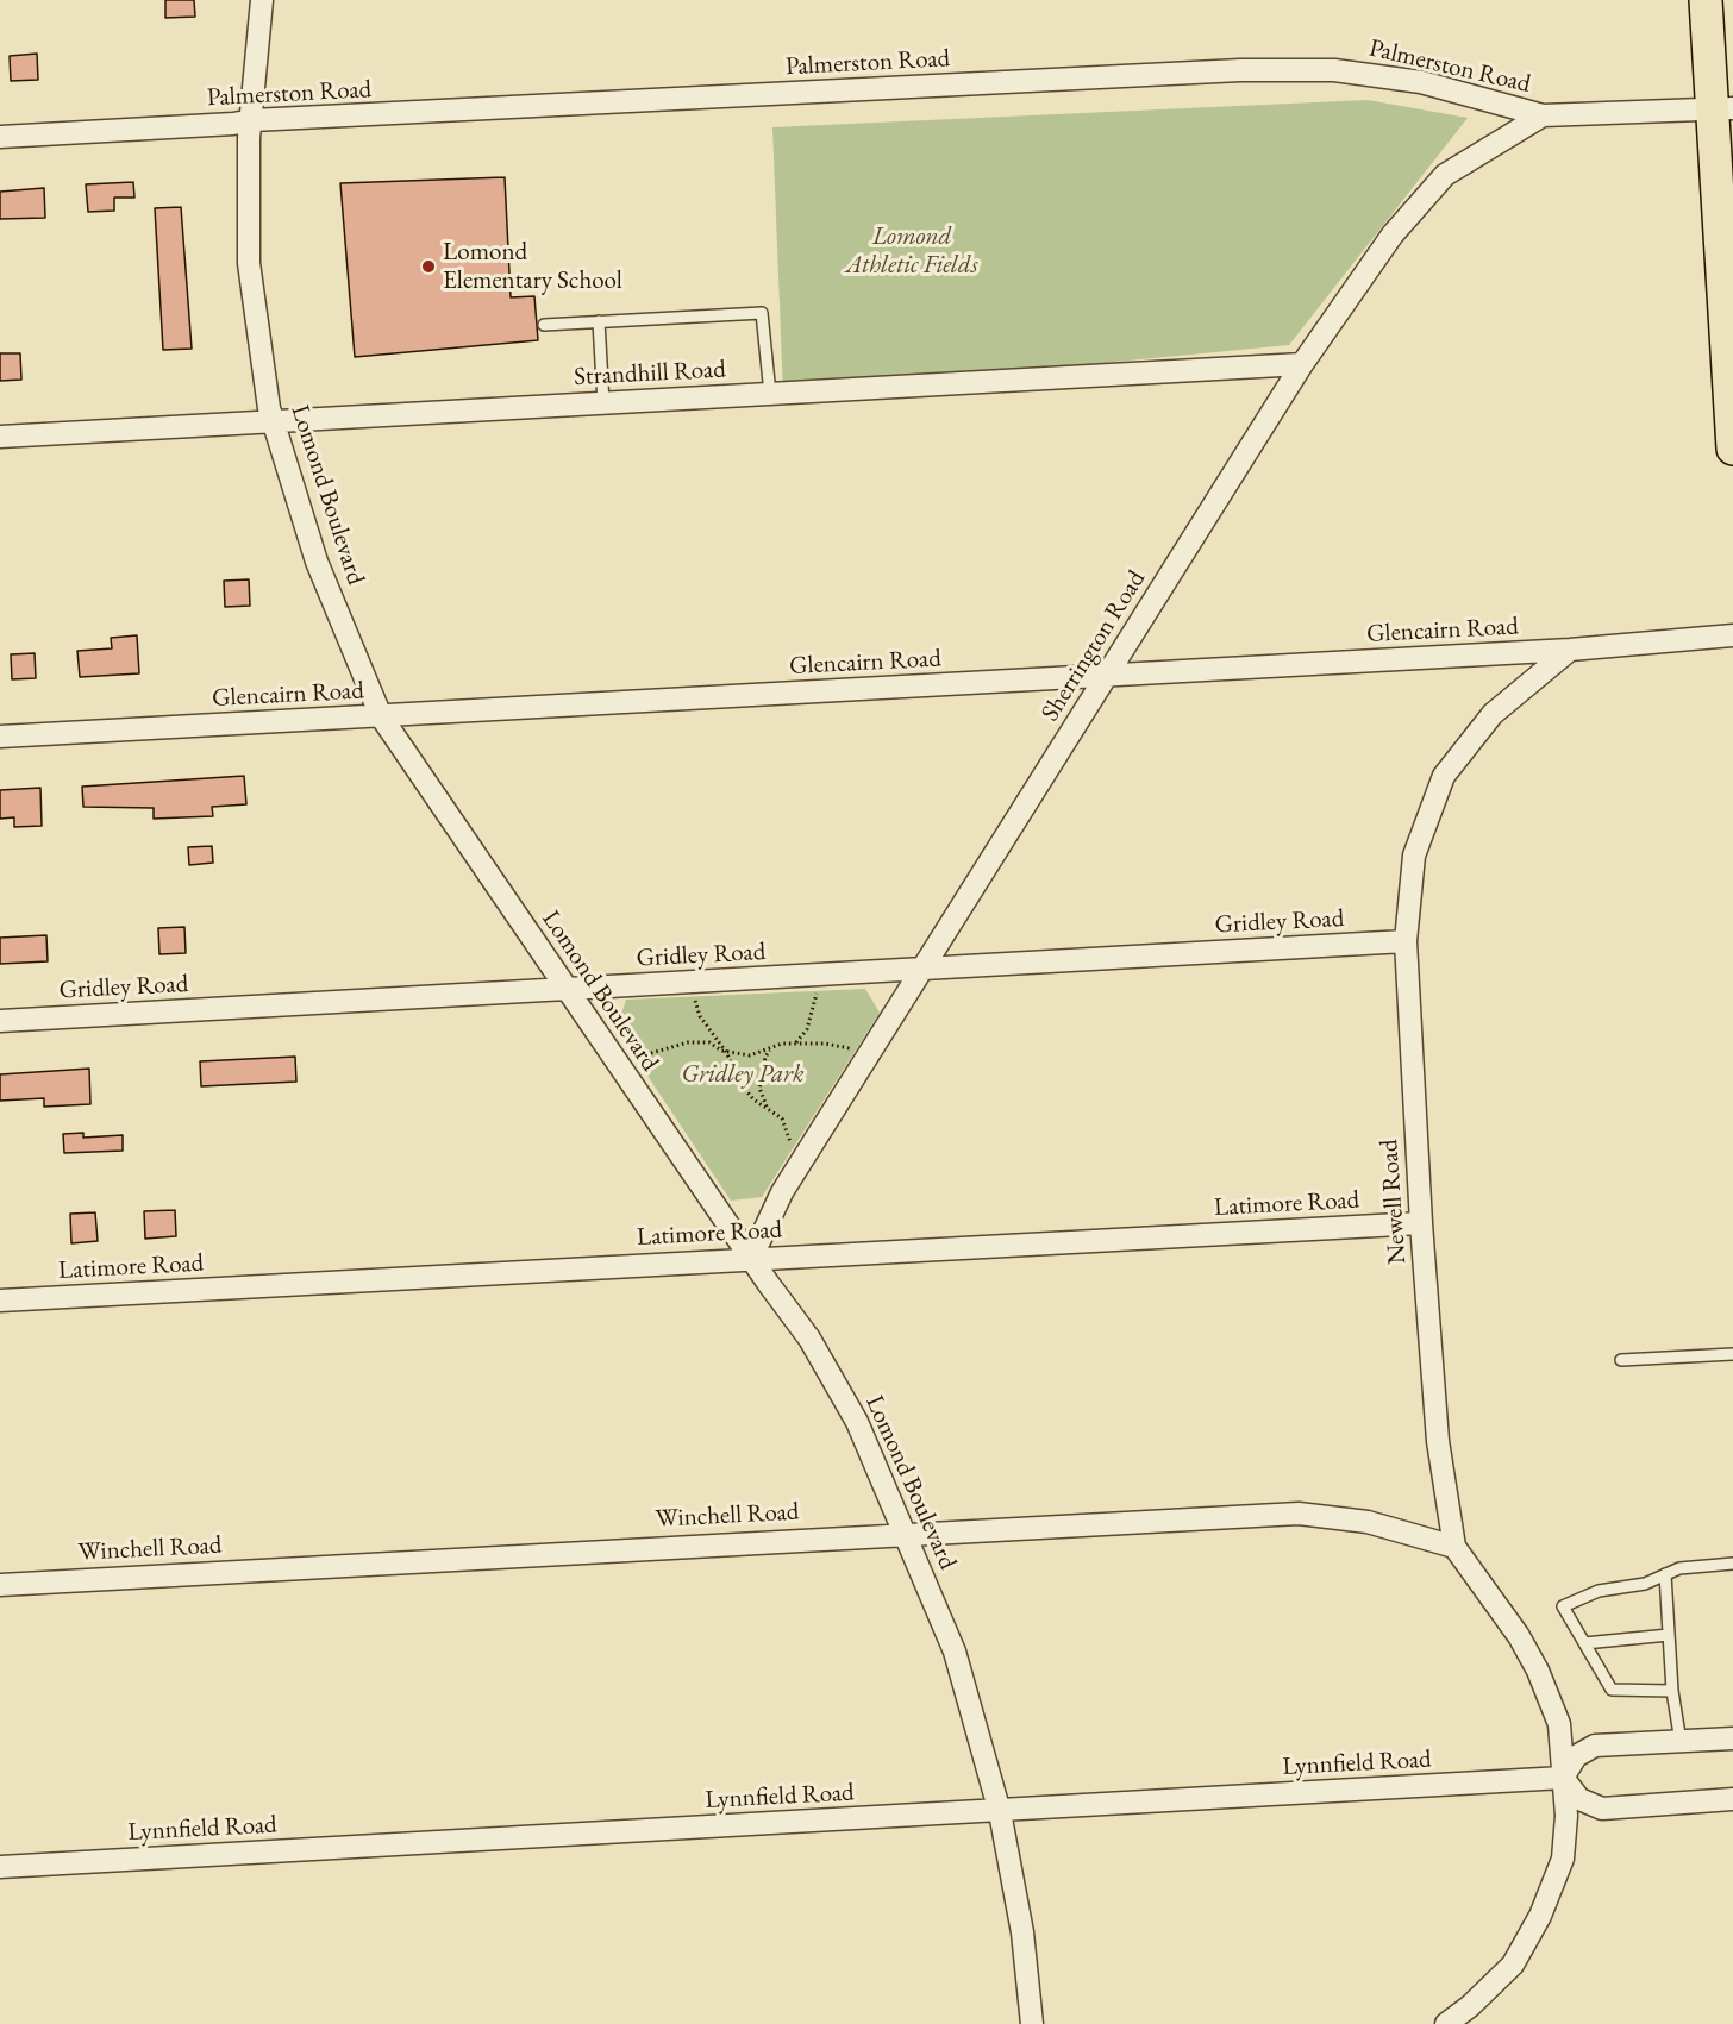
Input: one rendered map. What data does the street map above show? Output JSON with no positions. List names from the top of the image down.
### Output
{
  "streets": {
    "street": [
      "Palmerston Road",
      "Strandhill Road",
      "Lomond Boulevard",
      "Glencairn Road",
      "Sherrington Road",
      "Gridley Road",
      "Newell Road",
      "Latimore Road",
      "Winchell Road",
      "Lynnfield Road"
    ]
  },
  "crossings": [
    ["Palmerston Road", "Lomond Boulevard"],
    ["Palmerston Road", "Sherrington Road"],
    ["Strandhill Road", "Lomond Boulevard"],
    ["Strandhill Road", "Sherrington Road"],
    ["Lomond Boulevard", "Glencairn Road"],
    ["Lomond Boulevard", "Sherrington Road"],
    ["Lomond Boulevard", "Gridley Road"],
    ["Lomond Boulevard", "Latimore Road"],
    ["Lomond Boulevard", "Winchell Road"],
    ["Lomond Boulevard", "Lynnfield Road"],
    ["Glencairn Road", "Sherrington Road"],
    ["Glencairn Road", "Newell Road"],
    ["Sherrington Road", "Gridley Road"],
    ["Sherrington Road", "Latimore Road"],
    ["Gridley Road", "Newell Road"],
    ["Newell Road", "Latimore Road"],
    ["Newell Road", "Winchell Road"],
    ["Newell Road", "Lynnfield Road"]
  ],
  "parks": ["Lomond Athletic Fields", "Gridley Park"],
  "places": ["Lomond Elementary School"]
}
